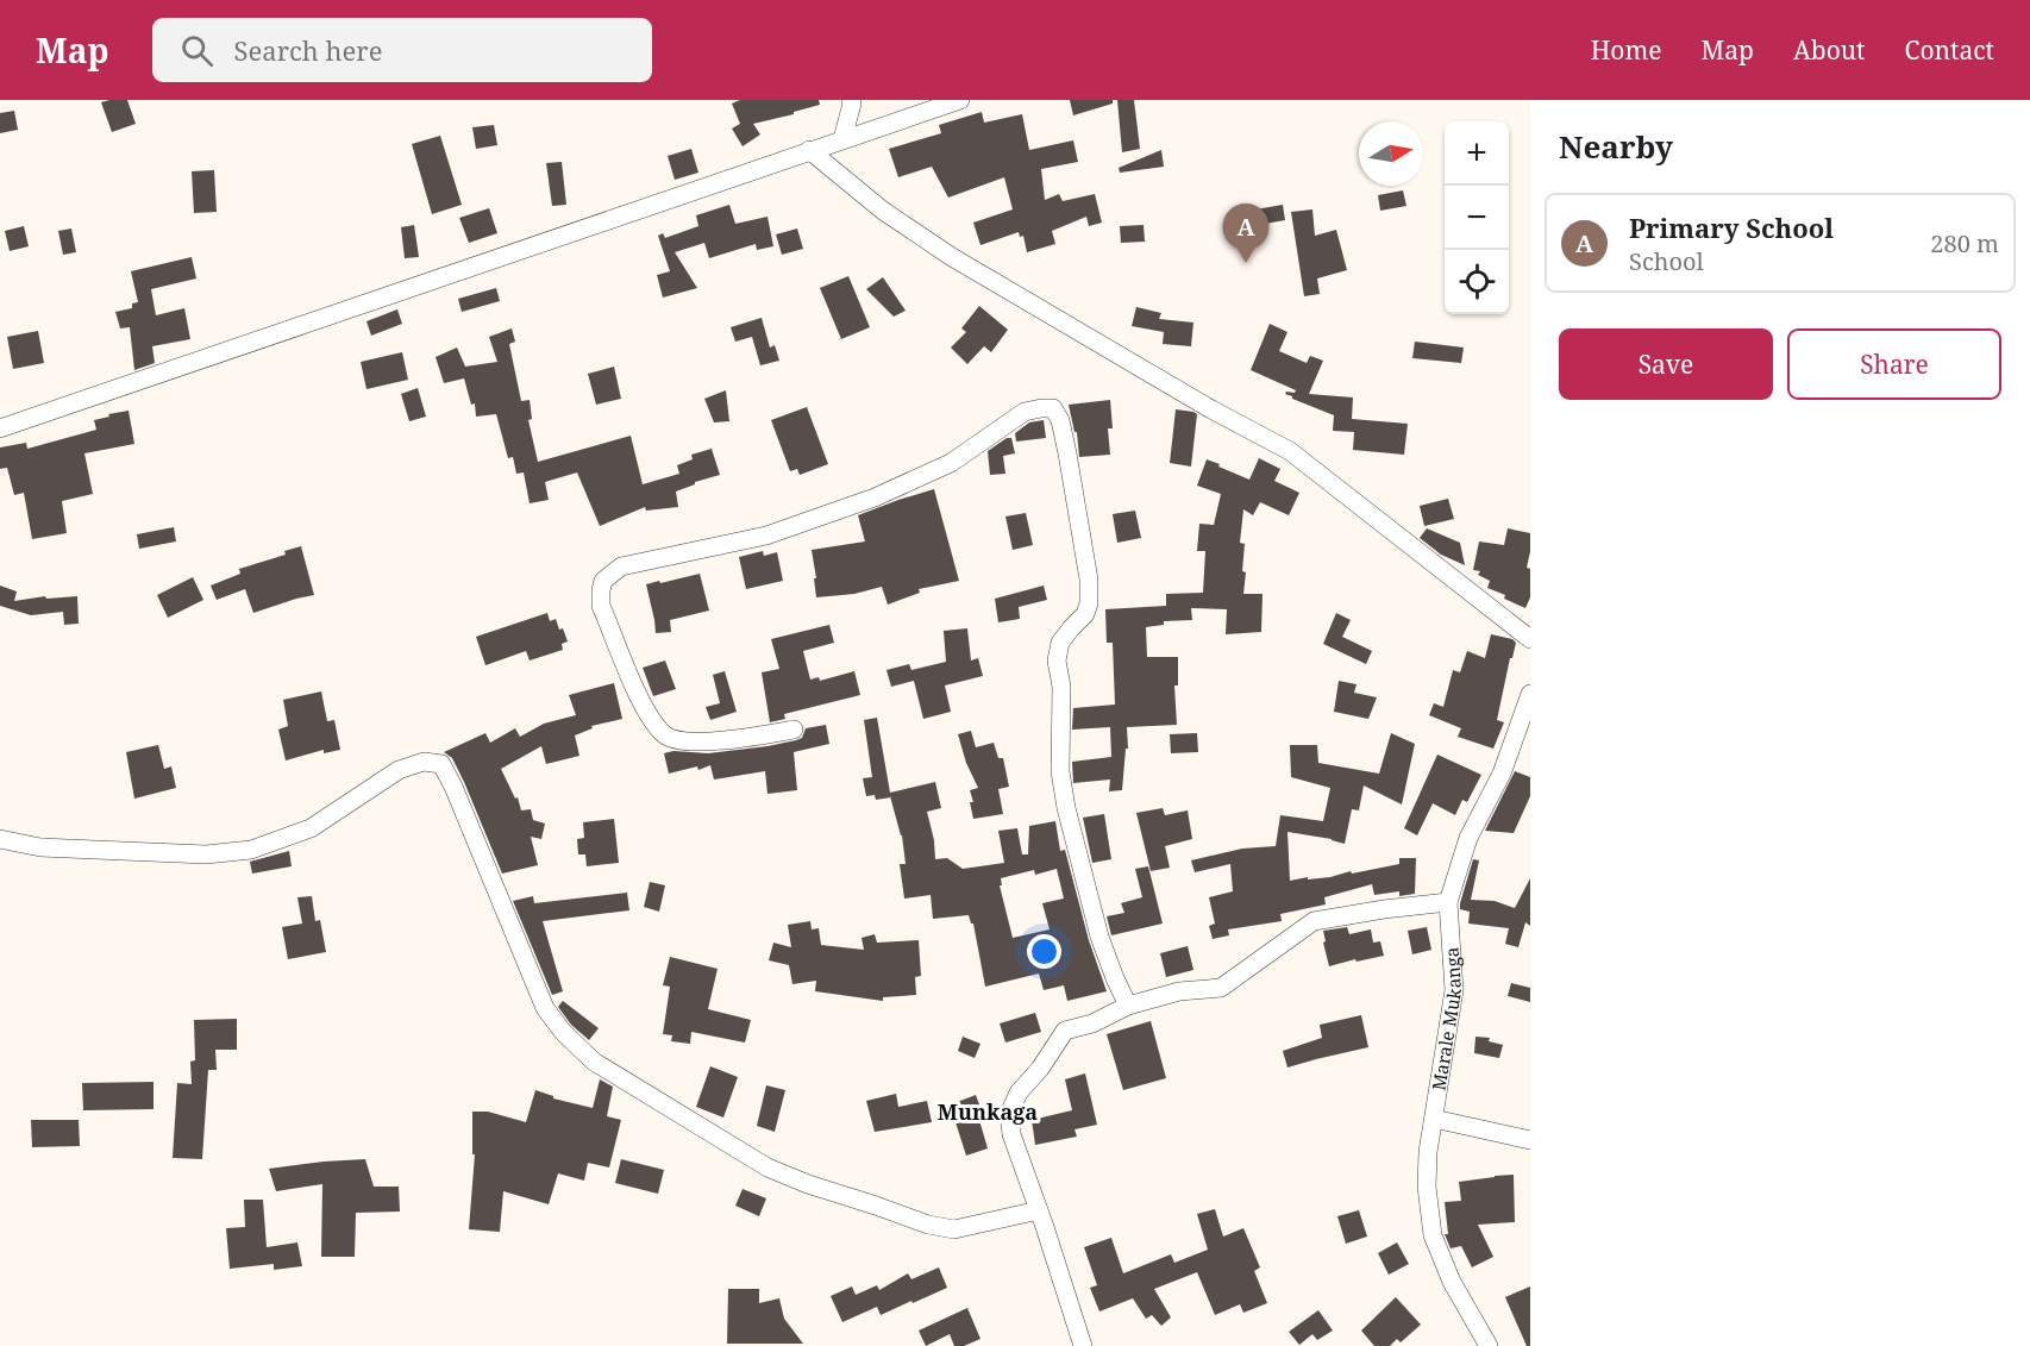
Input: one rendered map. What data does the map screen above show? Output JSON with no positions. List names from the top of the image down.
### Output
{
  "streets": {
    "street": ["Marale Mukanga"]
  },
  "districts": ["Munkaga"],
  "north": "right",
  "page": {
    "header": "Map",
    "search": "Search here",
    "nav": [
      "Home",
      "Map",
      "About",
      "Contact"
    ],
    "heading": "Nearby",
    "map_buttons": ["+", "−"],
    "list": [
      {
        "mark": "A",
        "name": "Primary School",
        "note": "School",
        "value": "280 m"
      }
    ],
    "pins": "A",
    "buttons": ["Save", "Share"]
  }
}
